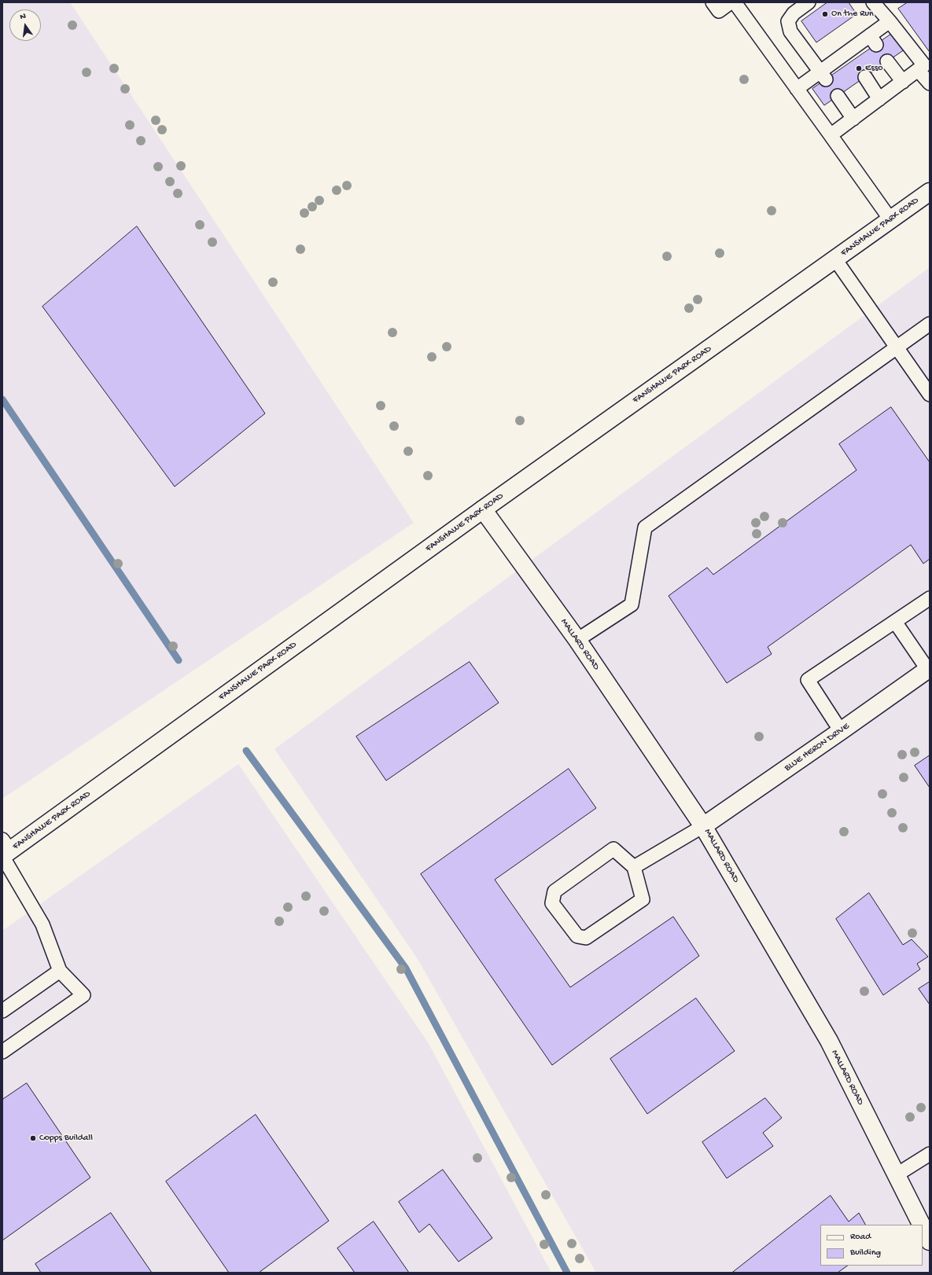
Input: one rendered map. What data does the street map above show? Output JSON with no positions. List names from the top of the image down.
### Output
{
  "streets": {
    "street": ["FANSHAWE PARK ROAD", "MALLARD ROAD", "BLUE HERON DRIVE"]
  },
  "crossings": [
    ["FANSHAWE PARK ROAD", "MALLARD ROAD"],
    ["MALLARD ROAD", "BLUE HERON DRIVE"]
  ],
  "places": ["On the Run", "Esso", "Copps Buildall"],
  "legend": ["Road", "Building"],
  "north": "top"
}
